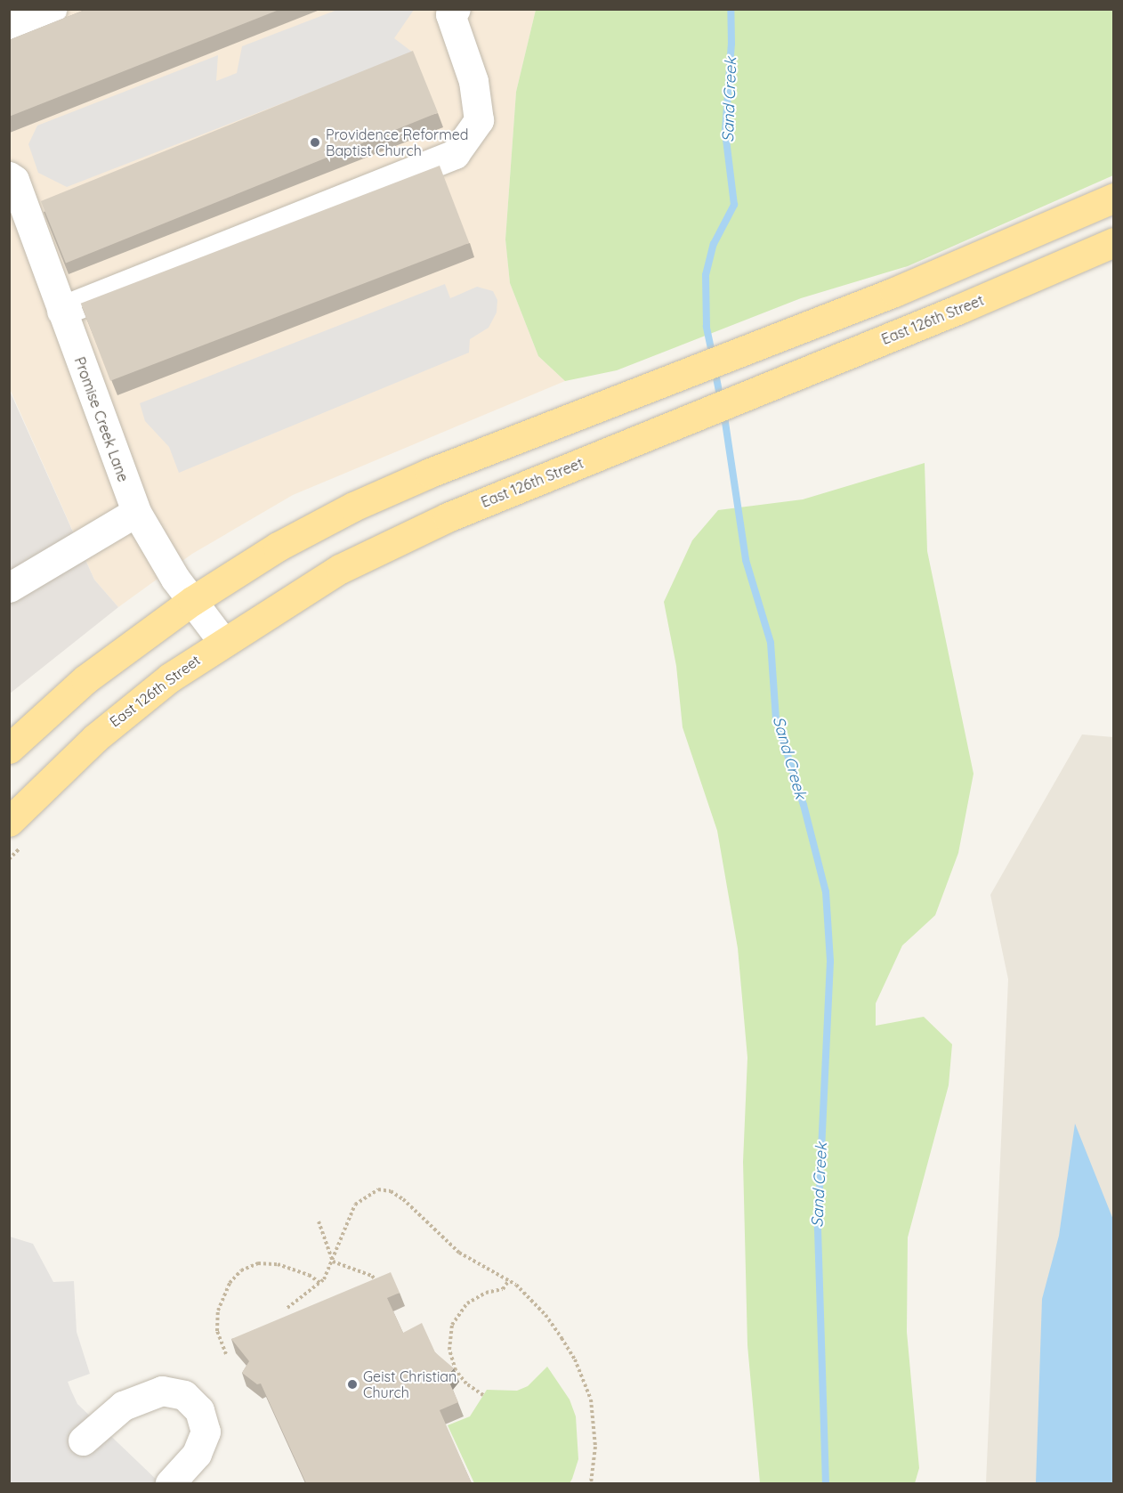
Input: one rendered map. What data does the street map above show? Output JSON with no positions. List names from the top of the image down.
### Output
{
  "streets": {
    "main road": ["East 126th Street"],
    "street": ["Promise Creek Lane"]
  },
  "crossings": [
    ["East 126th Street", "Promise Creek Lane"]
  ],
  "water": ["Sand Creek"],
  "places": ["Providence Reformed Baptist Church", "Geist Christian Church"]
}
